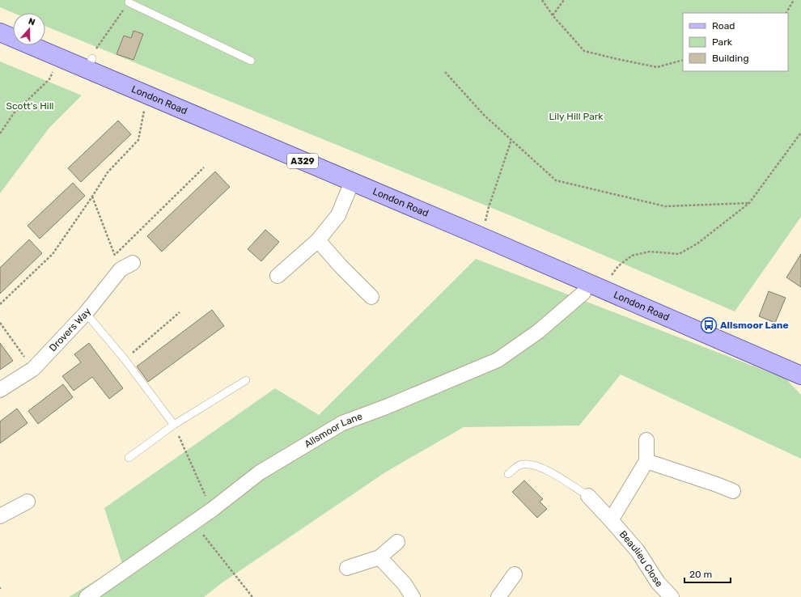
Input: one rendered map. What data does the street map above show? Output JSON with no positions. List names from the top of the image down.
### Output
{
  "streets": {
    "main road": ["London Road", "A329"],
    "street": ["Drovers Way", "Allsmoor Lane", "Beaulieu Close"]
  },
  "crossings": [
    ["London Road", "Allsmoor Lane"]
  ],
  "parks": ["Scott's Hill", "Lily Hill Park"],
  "places": {
    "bus stop": ["Allsmoor Lane"]
  },
  "legend": ["Road", "Park", "Building"],
  "scale_bar": "20 m",
  "north": "top"
}
